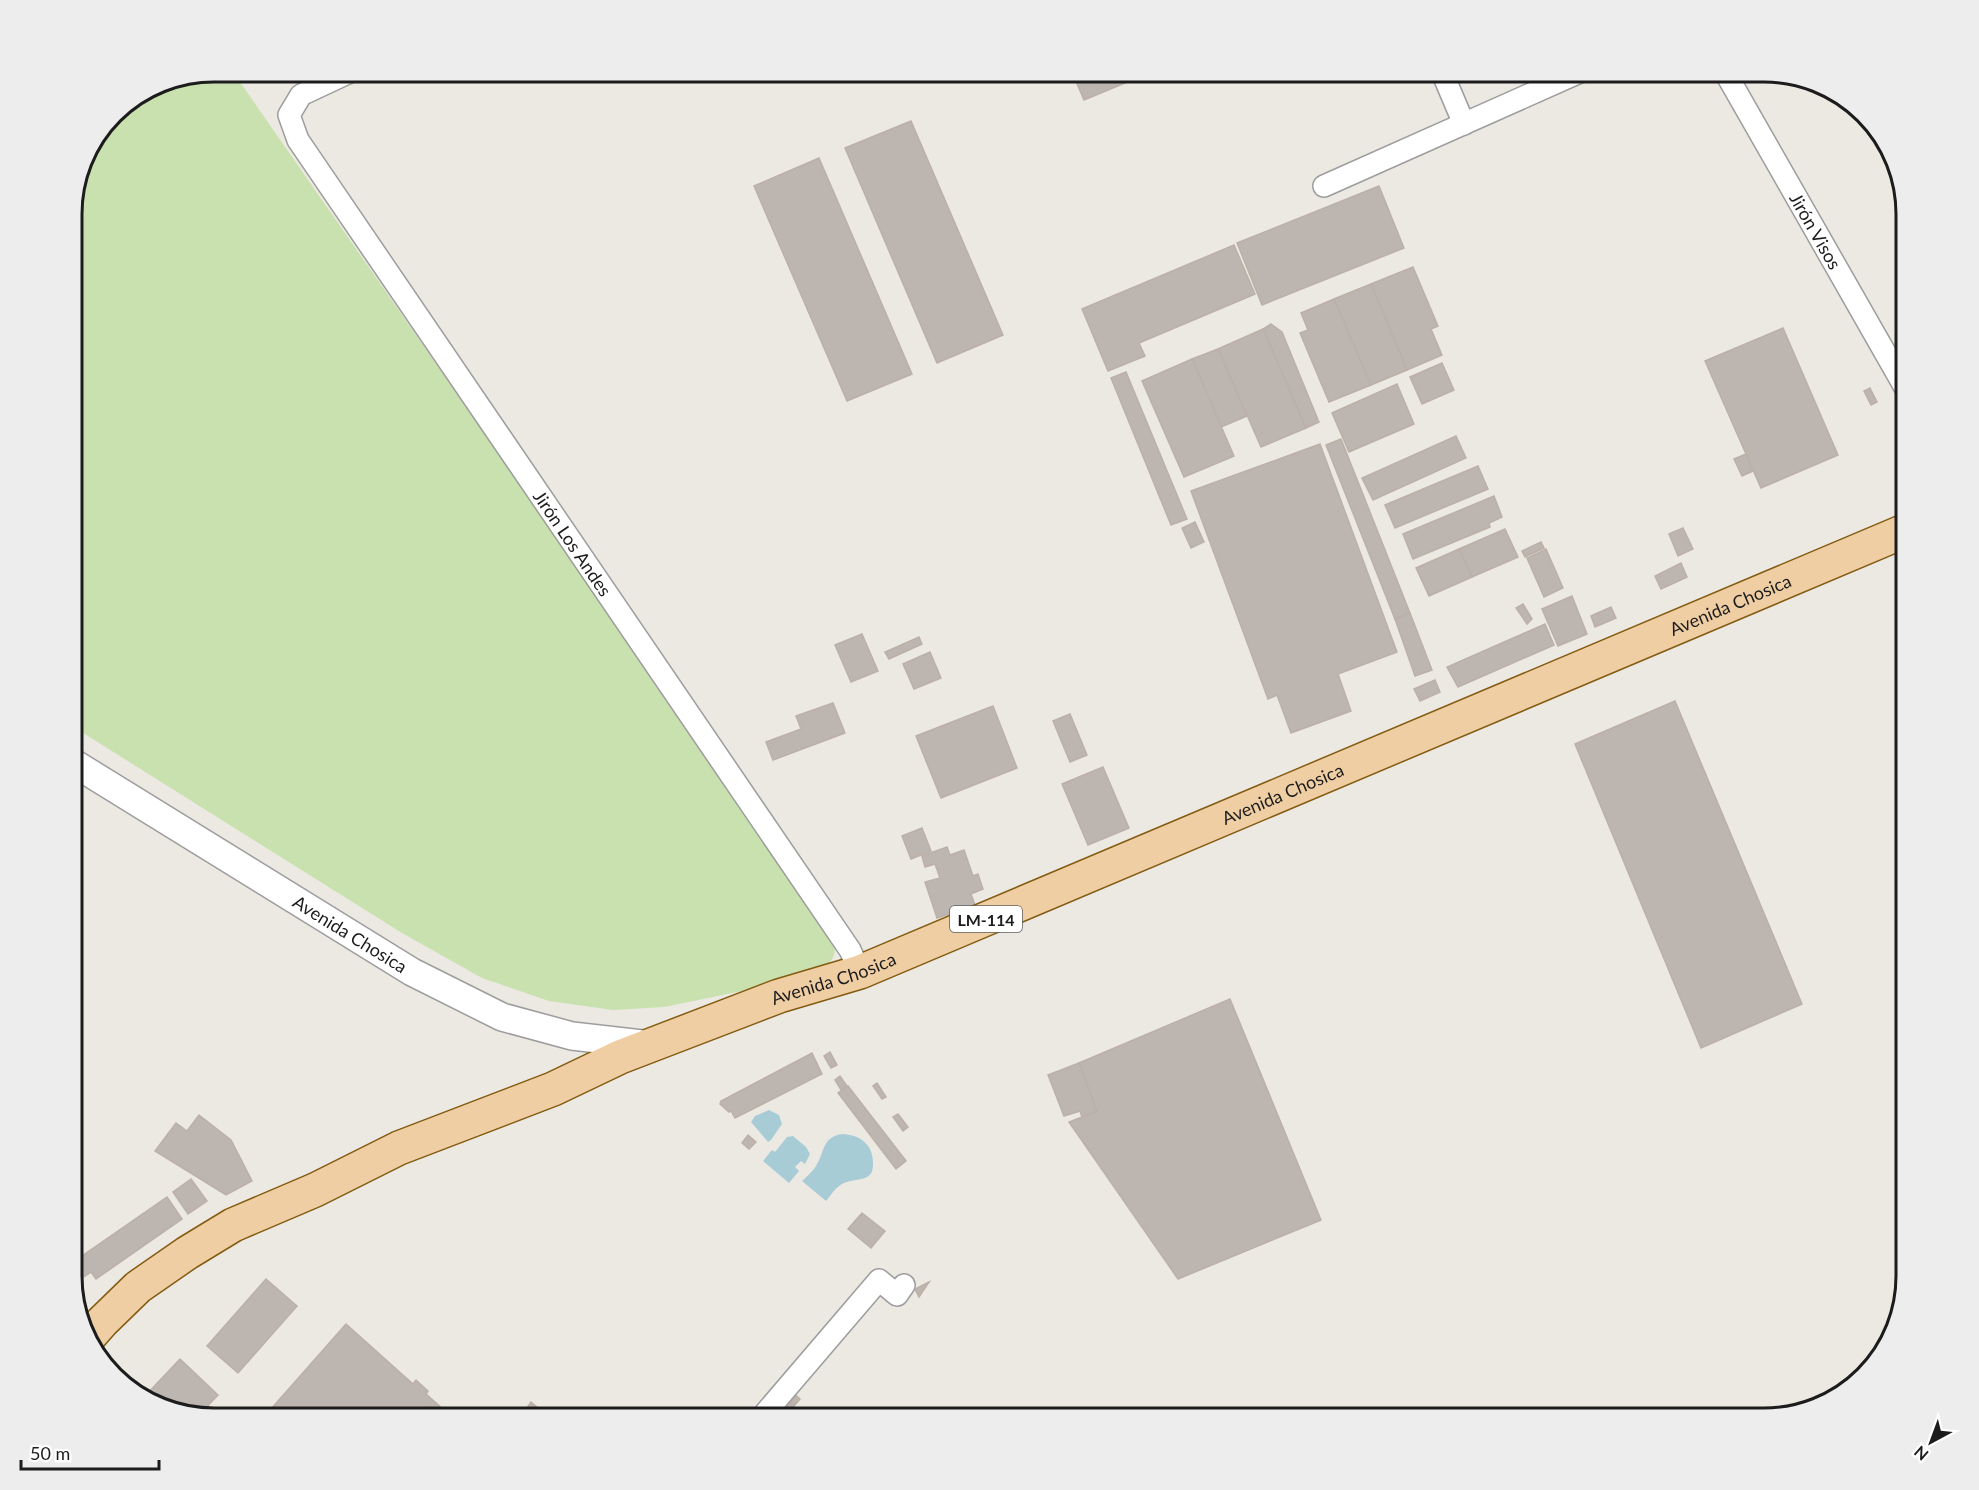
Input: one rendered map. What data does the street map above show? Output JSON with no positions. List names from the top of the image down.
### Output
{
  "streets": {
    "main road": ["Avenida Chosica", "LM-114"],
    "street": ["Jirón Visos", "Jirón Los Andes"]
  },
  "crossings": [
    ["Jirón Los Andes", "Avenida Chosica"]
  ],
  "scale_bar": "50 m",
  "north": "bottom left"
}
